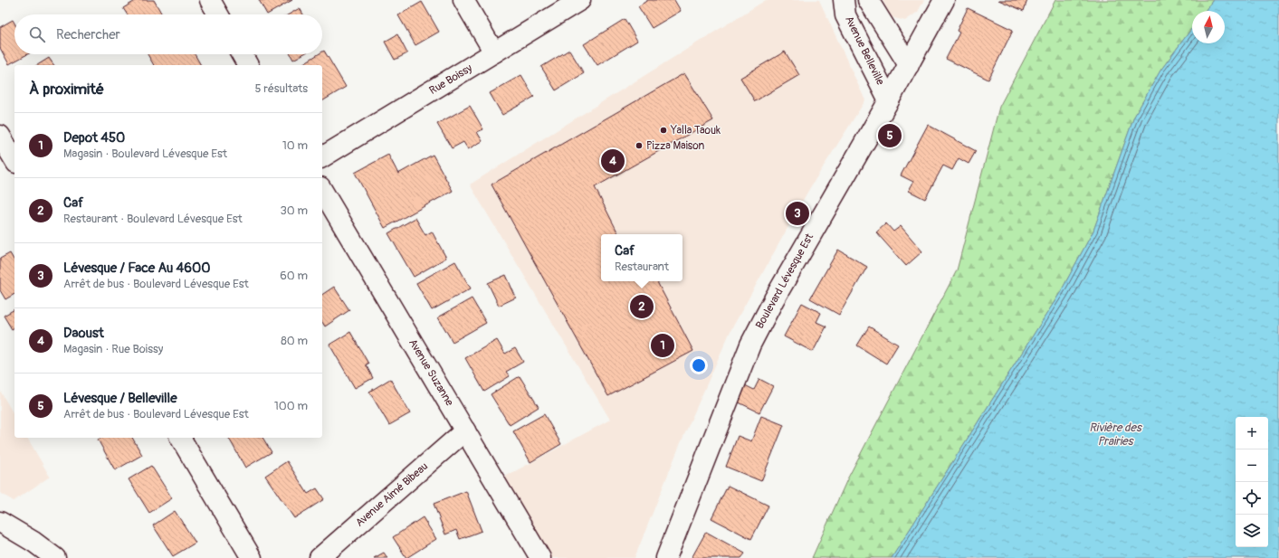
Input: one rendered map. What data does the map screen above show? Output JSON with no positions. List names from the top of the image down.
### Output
{
  "streets": {
    "street": [
      "Avenue Belleville",
      "Rue Boissy",
      "Boulevard Lévesque Est",
      "Avenue Suzanne",
      "Avenue Aimé Bibeau"
    ]
  },
  "crossings": [
    ["Avenue Belleville", "Boulevard Lévesque Est"],
    ["Avenue Suzanne", "Avenue Aimé Bibeau"]
  ],
  "water": ["Rivière des Prairies"],
  "places": ["Yalla Taouk", "Pizza Maison"],
  "north": "top",
  "page": {
    "search": "Rechercher",
    "heading": ["À proximité", "5 résultats"],
    "list": [
      {
        "mark": "1",
        "name": "Depot 450",
        "note": "Magasin · Boulevard Lévesque Est",
        "value": "10 m"
      },
      {
        "mark": "2",
        "name": "Caf",
        "note": "Restaurant · Boulevard Lévesque Est",
        "value": "30 m"
      },
      {
        "mark": "3",
        "name": "Lévesque / Face Au 4600",
        "note": "Arrêt de bus · Boulevard Lévesque Est",
        "value": "60 m"
      },
      {
        "mark": "4",
        "name": "Daoust",
        "note": "Magasin · Rue Boissy",
        "value": "80 m"
      },
      {
        "mark": "5",
        "name": "Lévesque / Belleville",
        "note": "Arrêt de bus · Boulevard Lévesque Est",
        "value": "100 m"
      }
    ],
    "pins": [
      "5",
      "4",
      "3",
      "2",
      "1"
    ],
    "popup": ["Caf", "Restaurant"],
    "map_buttons": ["+", "−"]
  }
}
